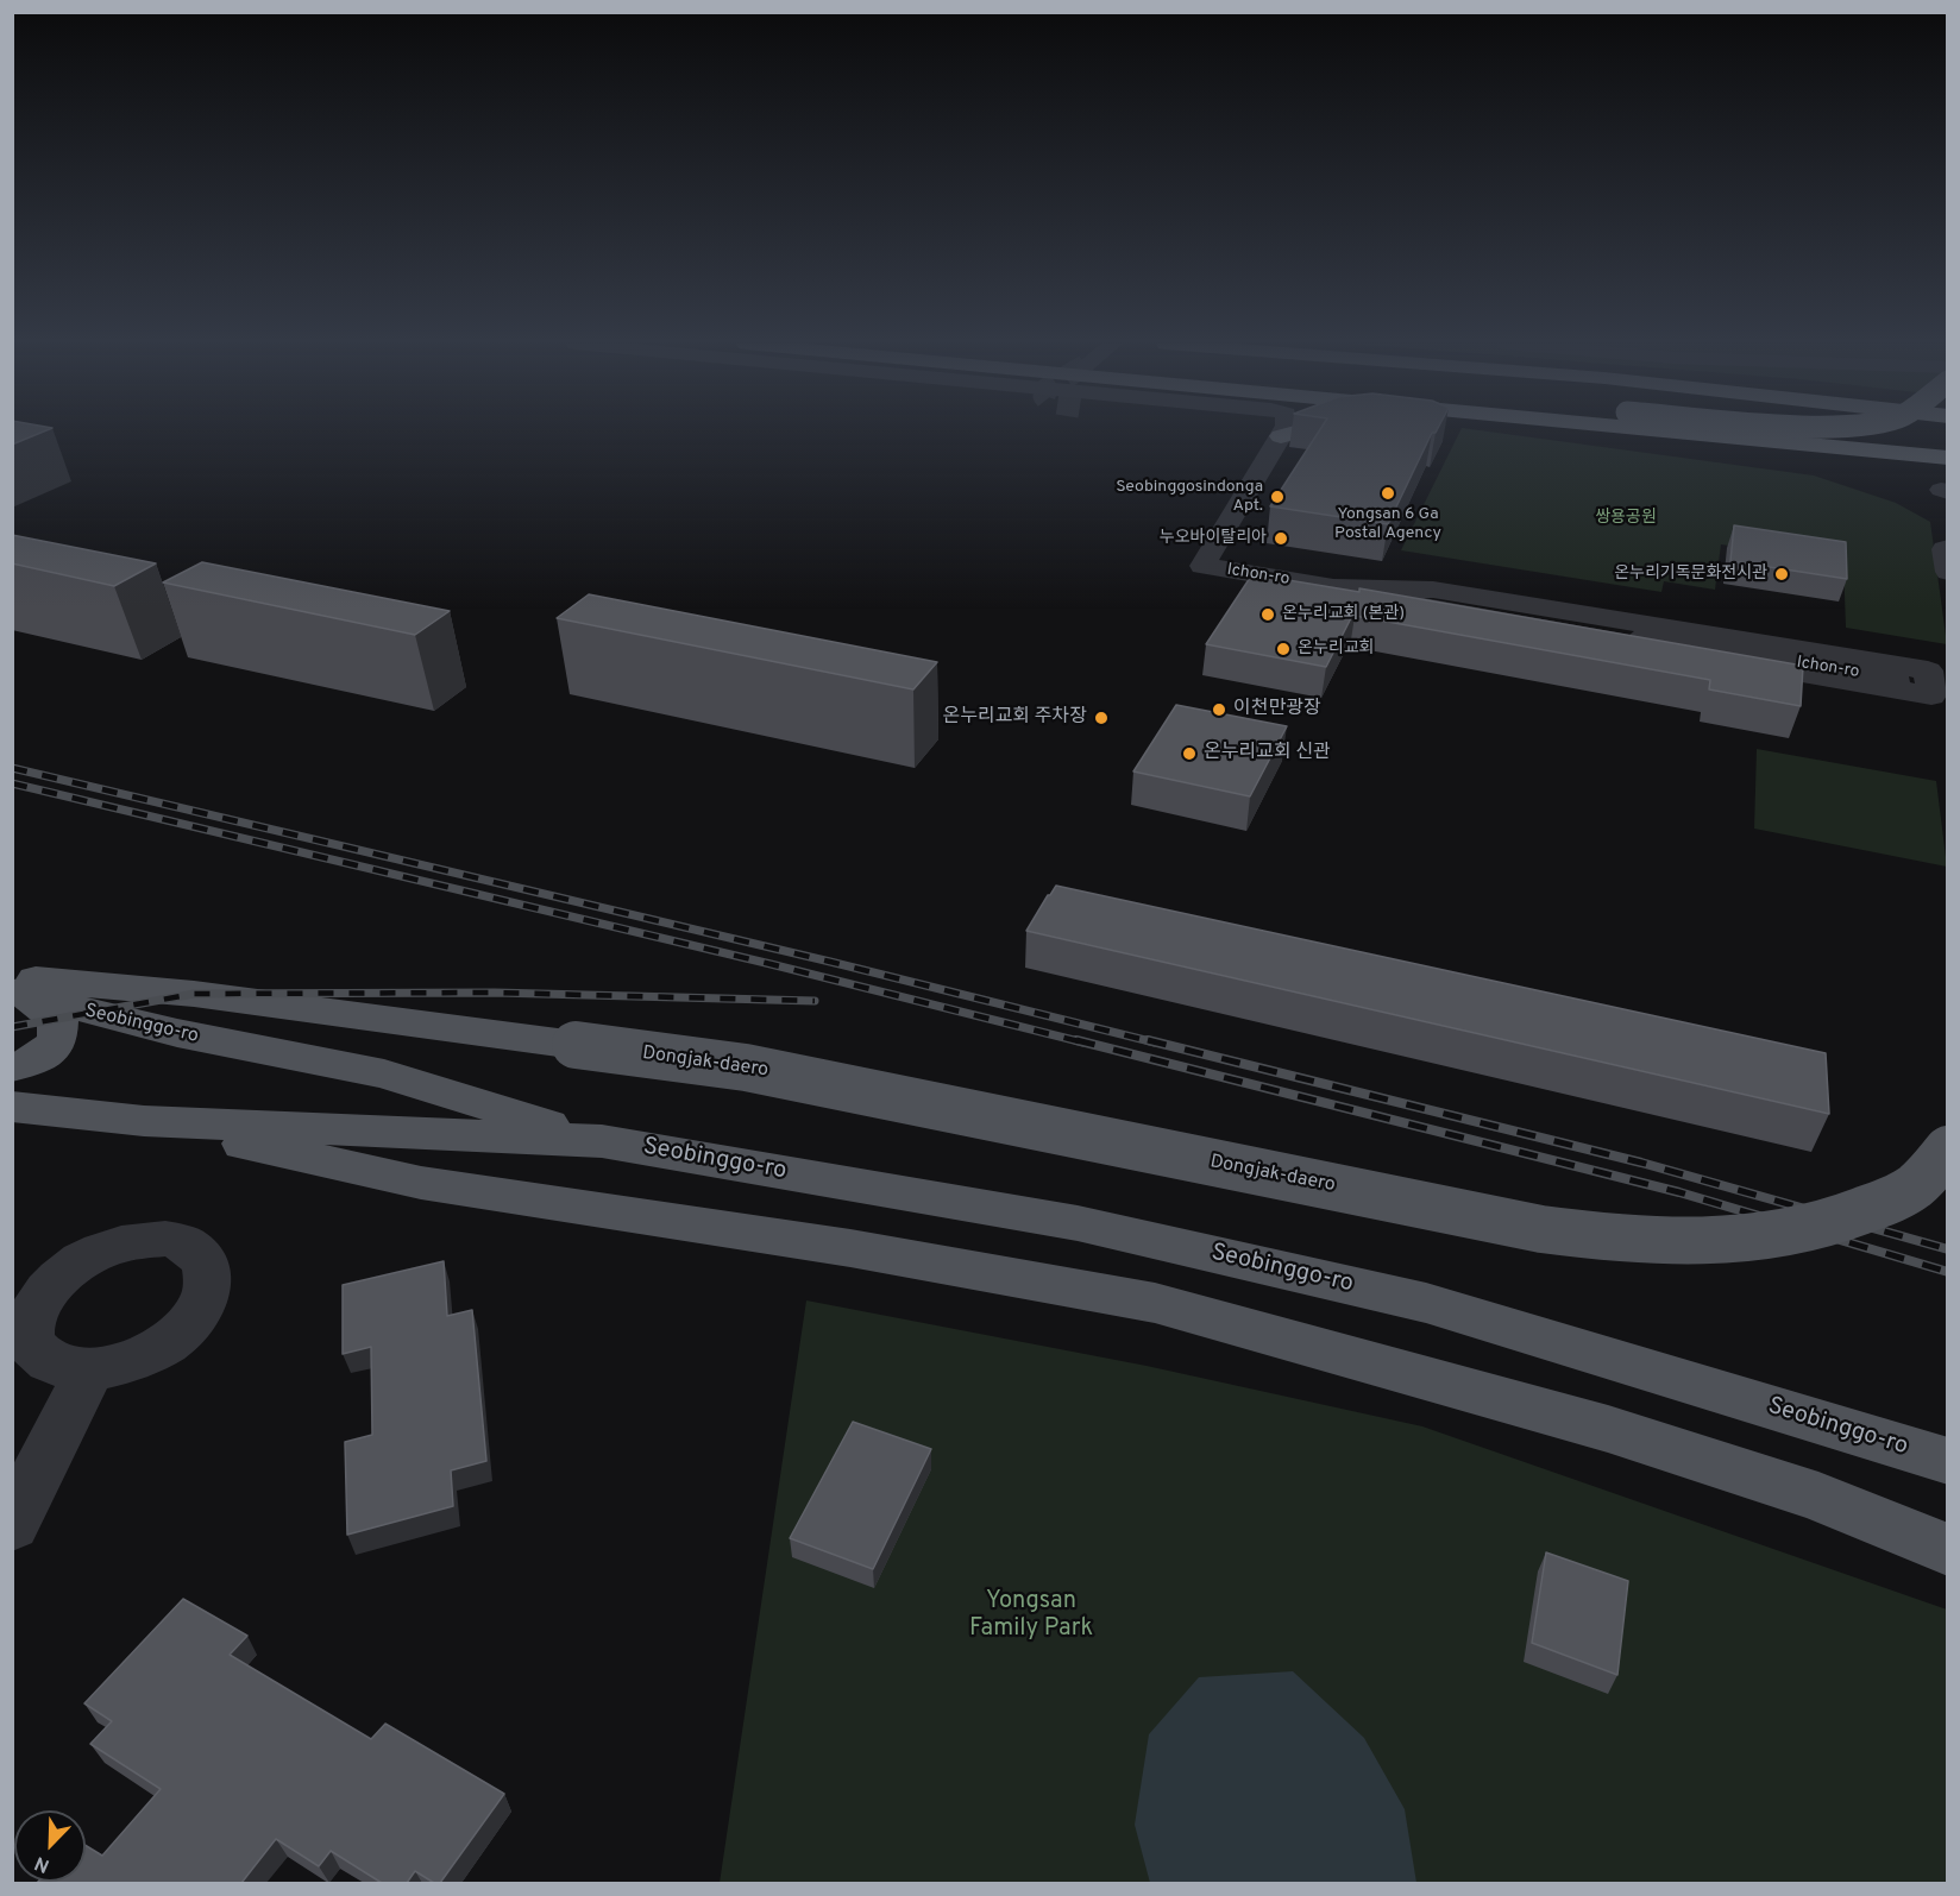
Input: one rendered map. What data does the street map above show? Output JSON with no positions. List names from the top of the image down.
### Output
{
  "streets": {
    "main road": ["Seobinggo-ro", "Dongjak-daero"],
    "street": ["Ichon-ro"]
  },
  "crossings": [
    ["Seobinggo-ro", "Dongjak-daero"]
  ],
  "parks": ["쌍용공원", "Yongsan Family Park"],
  "places": [
    "Yongsan 6 Ga Postal Agency",
    "Seobinggosindonga Apt.",
    "누오바이탈리아",
    "온누리기독문화전시관",
    "온누리교회 (본관)",
    "온누리교회",
    "이천만광장",
    "온누리교회 주차장",
    "온누리교회 신관"
  ],
  "north": "bottom left"
}
